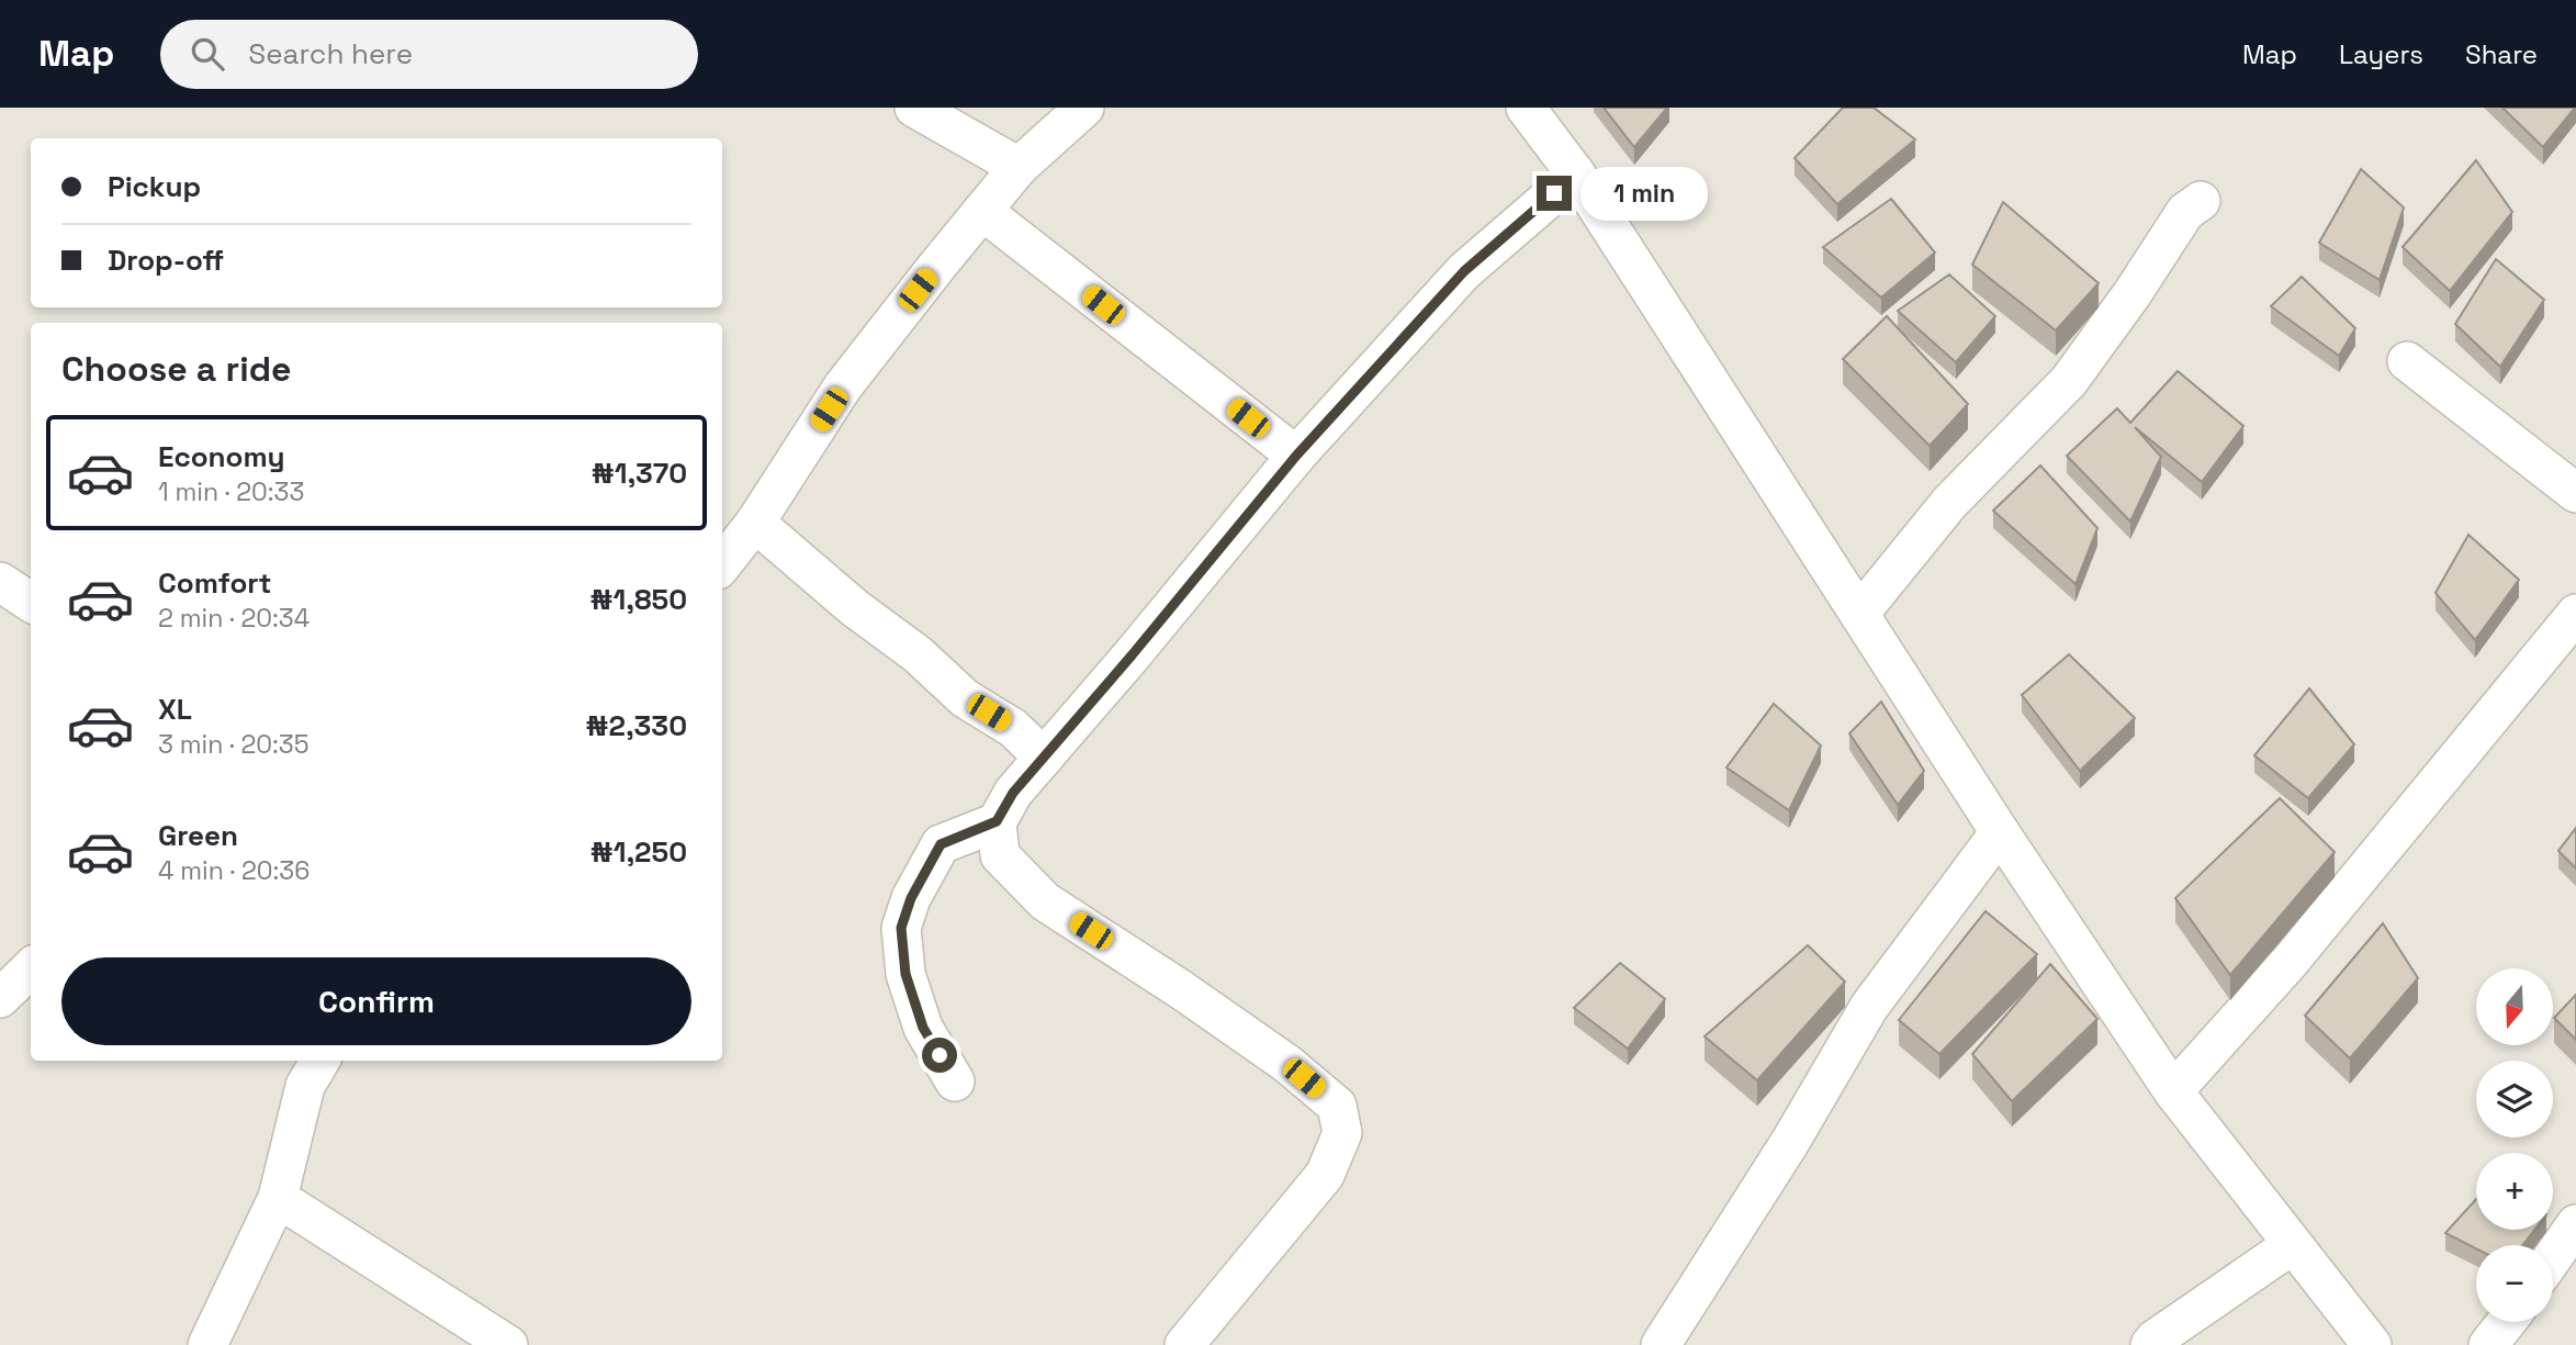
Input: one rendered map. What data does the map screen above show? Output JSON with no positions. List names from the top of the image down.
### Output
{
  "north": "bottom",
  "page": {
    "header": "Map",
    "search": "Search here",
    "nav": ["Map", "Layers", "Share"],
    "banner": ["Pickup", "Drop-off"],
    "bubble": "1 min",
    "heading": "Choose a ride",
    "list": [
      {
        "name": "Economy",
        "note": "1 min · 20:33",
        "value": "₦1,370"
      },
      {
        "name": "Comfort",
        "note": "2 min · 20:34",
        "value": "₦1,850"
      },
      {
        "name": "XL",
        "note": "3 min · 20:35",
        "value": "₦2,330"
      },
      {
        "name": "Green",
        "note": "4 min · 20:36",
        "value": "₦1,250"
      }
    ],
    "buttons": "Confirm",
    "map_buttons": ["+", "−"]
  }
}
